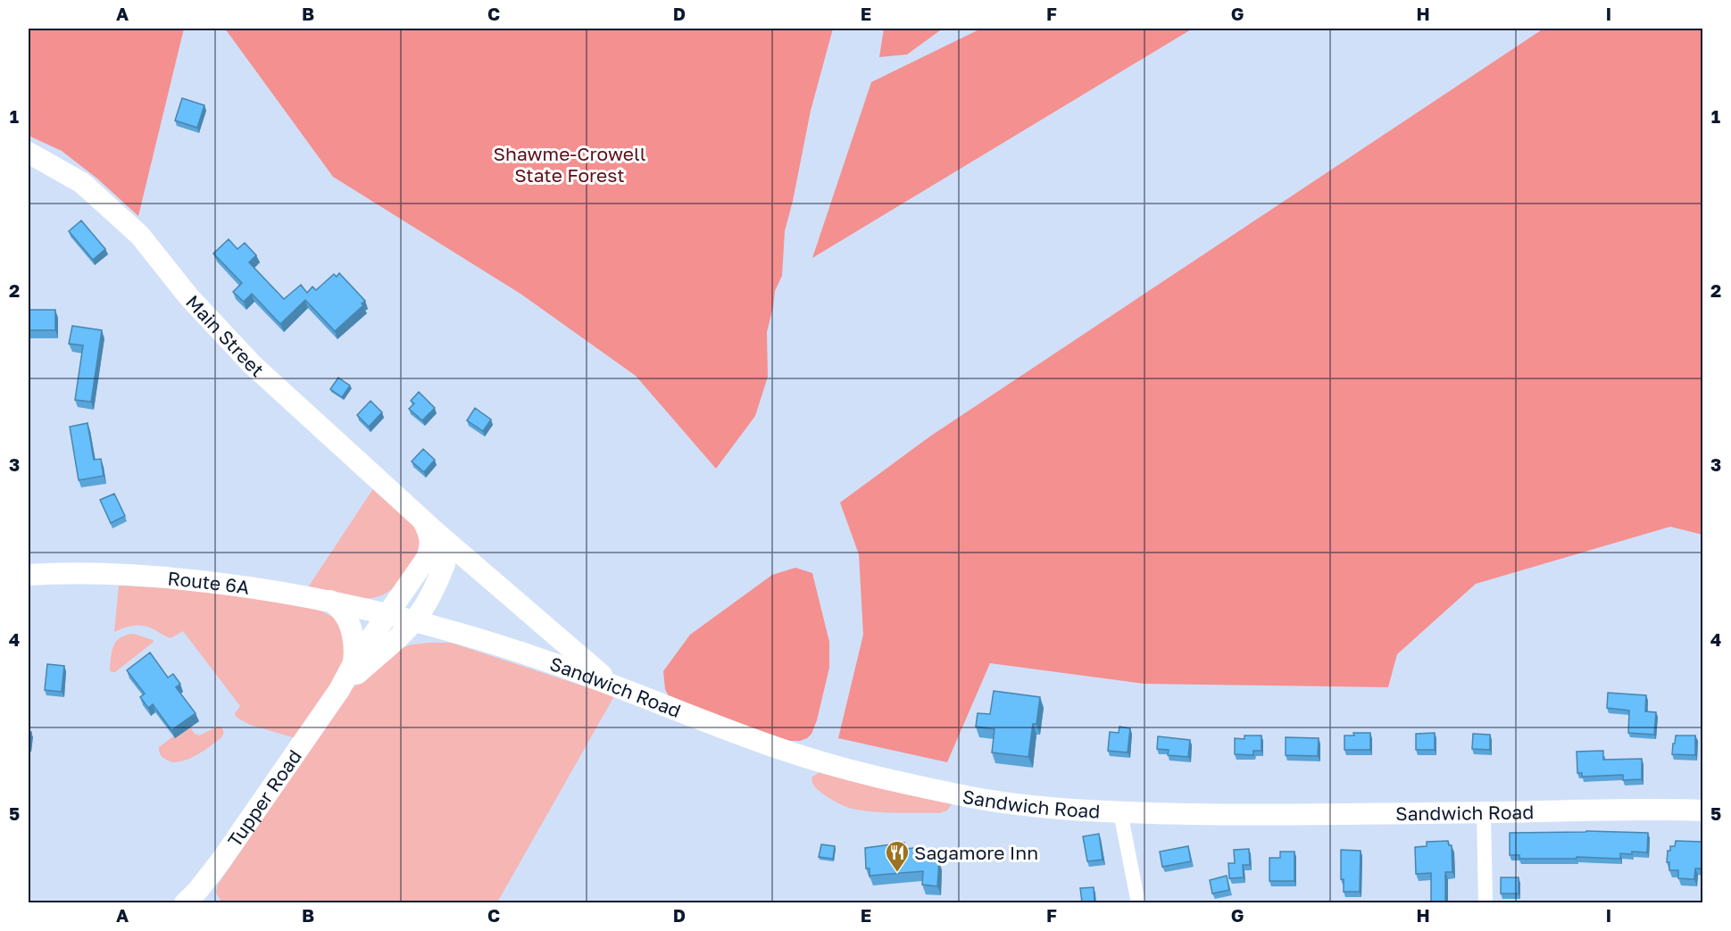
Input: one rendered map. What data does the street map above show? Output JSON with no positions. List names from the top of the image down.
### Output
{
  "streets": {
    "main road": [
      "Main Street",
      "Route 6A",
      "Sandwich Road",
      "Tupper Road"
    ]
  },
  "crossings": [
    ["Main Street", "Sandwich Road"],
    ["Main Street", "Tupper Road"],
    ["Route 6A", "Sandwich Road"],
    ["Route 6A", "Tupper Road"],
    ["Sandwich Road", "Tupper Road"]
  ],
  "parks": ["Shawme-Crowell State Forest"],
  "places": {
    "restaurant": ["Sagamore Inn"]
  },
  "grid": {
    "columns": [
      "A",
      "B",
      "C",
      "D",
      "E",
      "F",
      "G",
      "H",
      "I"
    ],
    "rows": [
      "1",
      "2",
      "3",
      "4",
      "5"
    ]
  }
}
